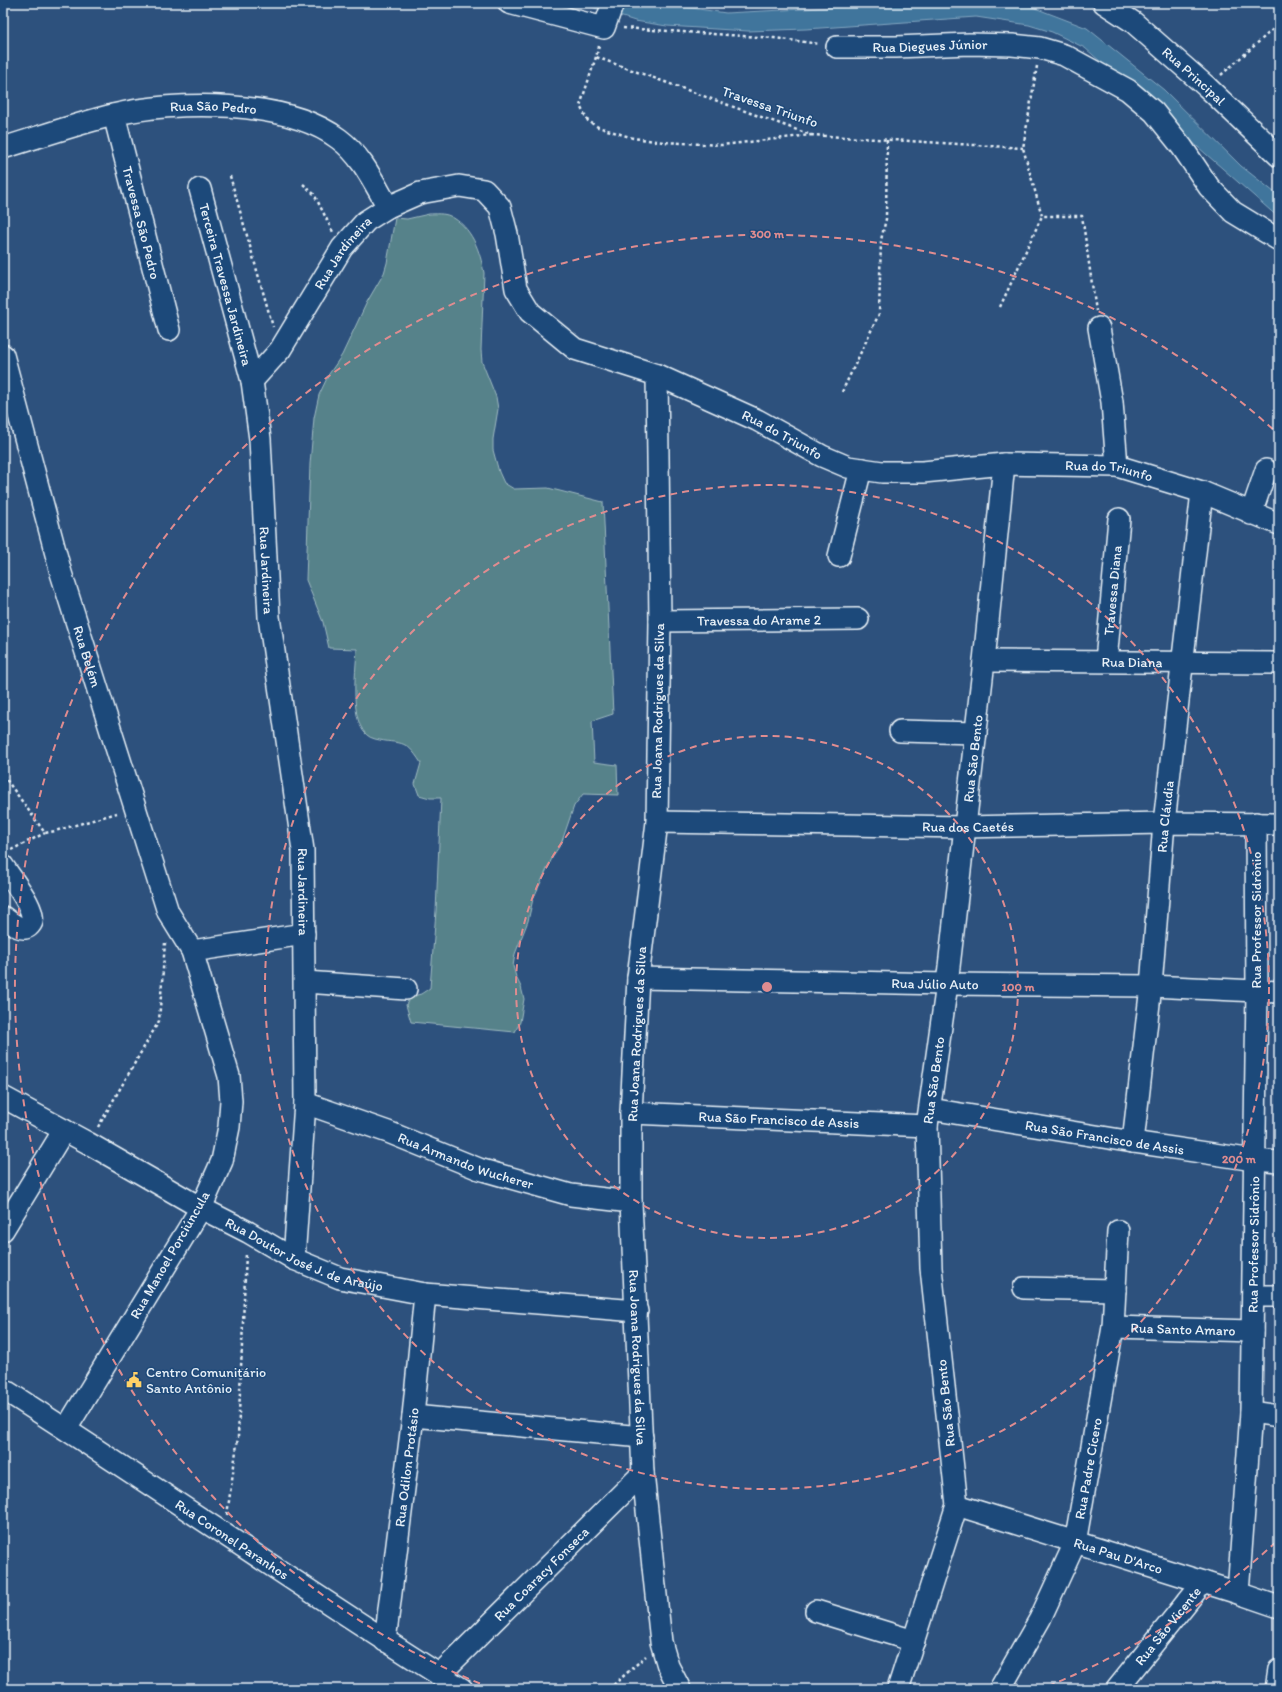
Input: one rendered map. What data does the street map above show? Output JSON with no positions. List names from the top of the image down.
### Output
{
  "streets": {
    "street": [
      "Rua Diegues Júnior",
      "Rua Principal",
      "Rua São Pedro",
      "Travessa São Pedro",
      "Rua Jardineira",
      "Terceira Travessa Jardineira",
      "Rua do Triunfo",
      "Travessa Diana",
      "Travessa do Arame 2",
      "Rua Belém",
      "Rua Diana",
      "Rua Joana Rodrigues da Silva",
      "Rua São Bento",
      "Rua Cláudia",
      "Rua dos Caetés",
      "Rua Professor Sidrônio",
      "Rua Júlio Auto",
      "Rua São Francisco de Assis",
      "Rua Armando Wucherer",
      "Rua Doutor José J. de Araújo",
      "Rua Manoel Porciúncula",
      "Rua Santo Amaro",
      "Rua Odilon Protásio",
      "Rua Padre Cícero",
      "Rua Coronel Paranhos",
      "Rua Pau D'Arco",
      "Rua Coaracy Fonseca",
      "Rua São Vicente"
    ],
    "path": ["Travessa Triunfo"]
  },
  "crossings": [
    ["Rua São Pedro", "Travessa São Pedro"],
    ["Rua São Pedro", "Rua Jardineira"],
    ["Rua São Pedro", "Rua do Triunfo"],
    ["Rua Jardineira", "Terceira Travessa Jardineira"],
    ["Rua Jardineira", "Rua do Triunfo"],
    ["Rua Jardineira", "Rua Armando Wucherer"],
    ["Rua Jardineira", "Rua Doutor José J. de Araújo"],
    ["Rua do Triunfo", "Rua Joana Rodrigues da Silva"],
    ["Rua do Triunfo", "Rua São Bento"],
    ["Rua do Triunfo", "Rua Cláudia"],
    ["Travessa Diana", "Rua Diana"],
    ["Travessa do Arame 2", "Rua Joana Rodrigues da Silva"],
    ["Rua Belém", "Rua Manoel Porciúncula"],
    ["Rua Diana", "Rua São Bento"],
    ["Rua Diana", "Rua Cláudia"],
    ["Rua Joana Rodrigues da Silva", "Rua dos Caetés"],
    ["Rua Joana Rodrigues da Silva", "Rua Júlio Auto"],
    ["Rua Joana Rodrigues da Silva", "Rua São Francisco de Assis"],
    ["Rua Joana Rodrigues da Silva", "Rua Armando Wucherer"],
    ["Rua Joana Rodrigues da Silva", "Rua Doutor José J. de Araújo"],
    ["Rua Joana Rodrigues da Silva", "Rua Coaracy Fonseca"],
    ["Rua São Bento", "Rua dos Caetés"],
    ["Rua São Bento", "Rua Júlio Auto"],
    ["Rua São Bento", "Rua São Francisco de Assis"],
    ["Rua São Bento", "Rua Pau D'Arco"],
    ["Rua Cláudia", "Rua dos Caetés"],
    ["Rua Cláudia", "Rua Júlio Auto"],
    ["Rua Cláudia", "Rua São Francisco de Assis"],
    ["Rua dos Caetés", "Rua Professor Sidrônio"],
    ["Rua Professor Sidrônio", "Rua Júlio Auto"],
    ["Rua Professor Sidrônio", "Rua São Francisco de Assis"],
    ["Rua Professor Sidrônio", "Rua Santo Amaro"],
    ["Rua Professor Sidrônio", "Rua Pau D'Arco"],
    ["Rua Doutor José J. de Araújo", "Rua Manoel Porciúncula"],
    ["Rua Doutor José J. de Araújo", "Rua Odilon Protásio"],
    ["Rua Manoel Porciúncula", "Rua Coronel Paranhos"],
    ["Rua Santo Amaro", "Rua Padre Cícero"],
    ["Rua Odilon Protásio", "Rua Coronel Paranhos"],
    ["Rua Padre Cícero", "Rua Pau D'Arco"],
    ["Rua Coronel Paranhos", "Rua Coaracy Fonseca"],
    ["Rua Pau D'Arco", "Rua São Vicente"]
  ],
  "places": {
    "public building": ["Centro Comunitário Santo Antônio"]
  },
  "rings": ["300 m", "100 m", "200 m"]
}
